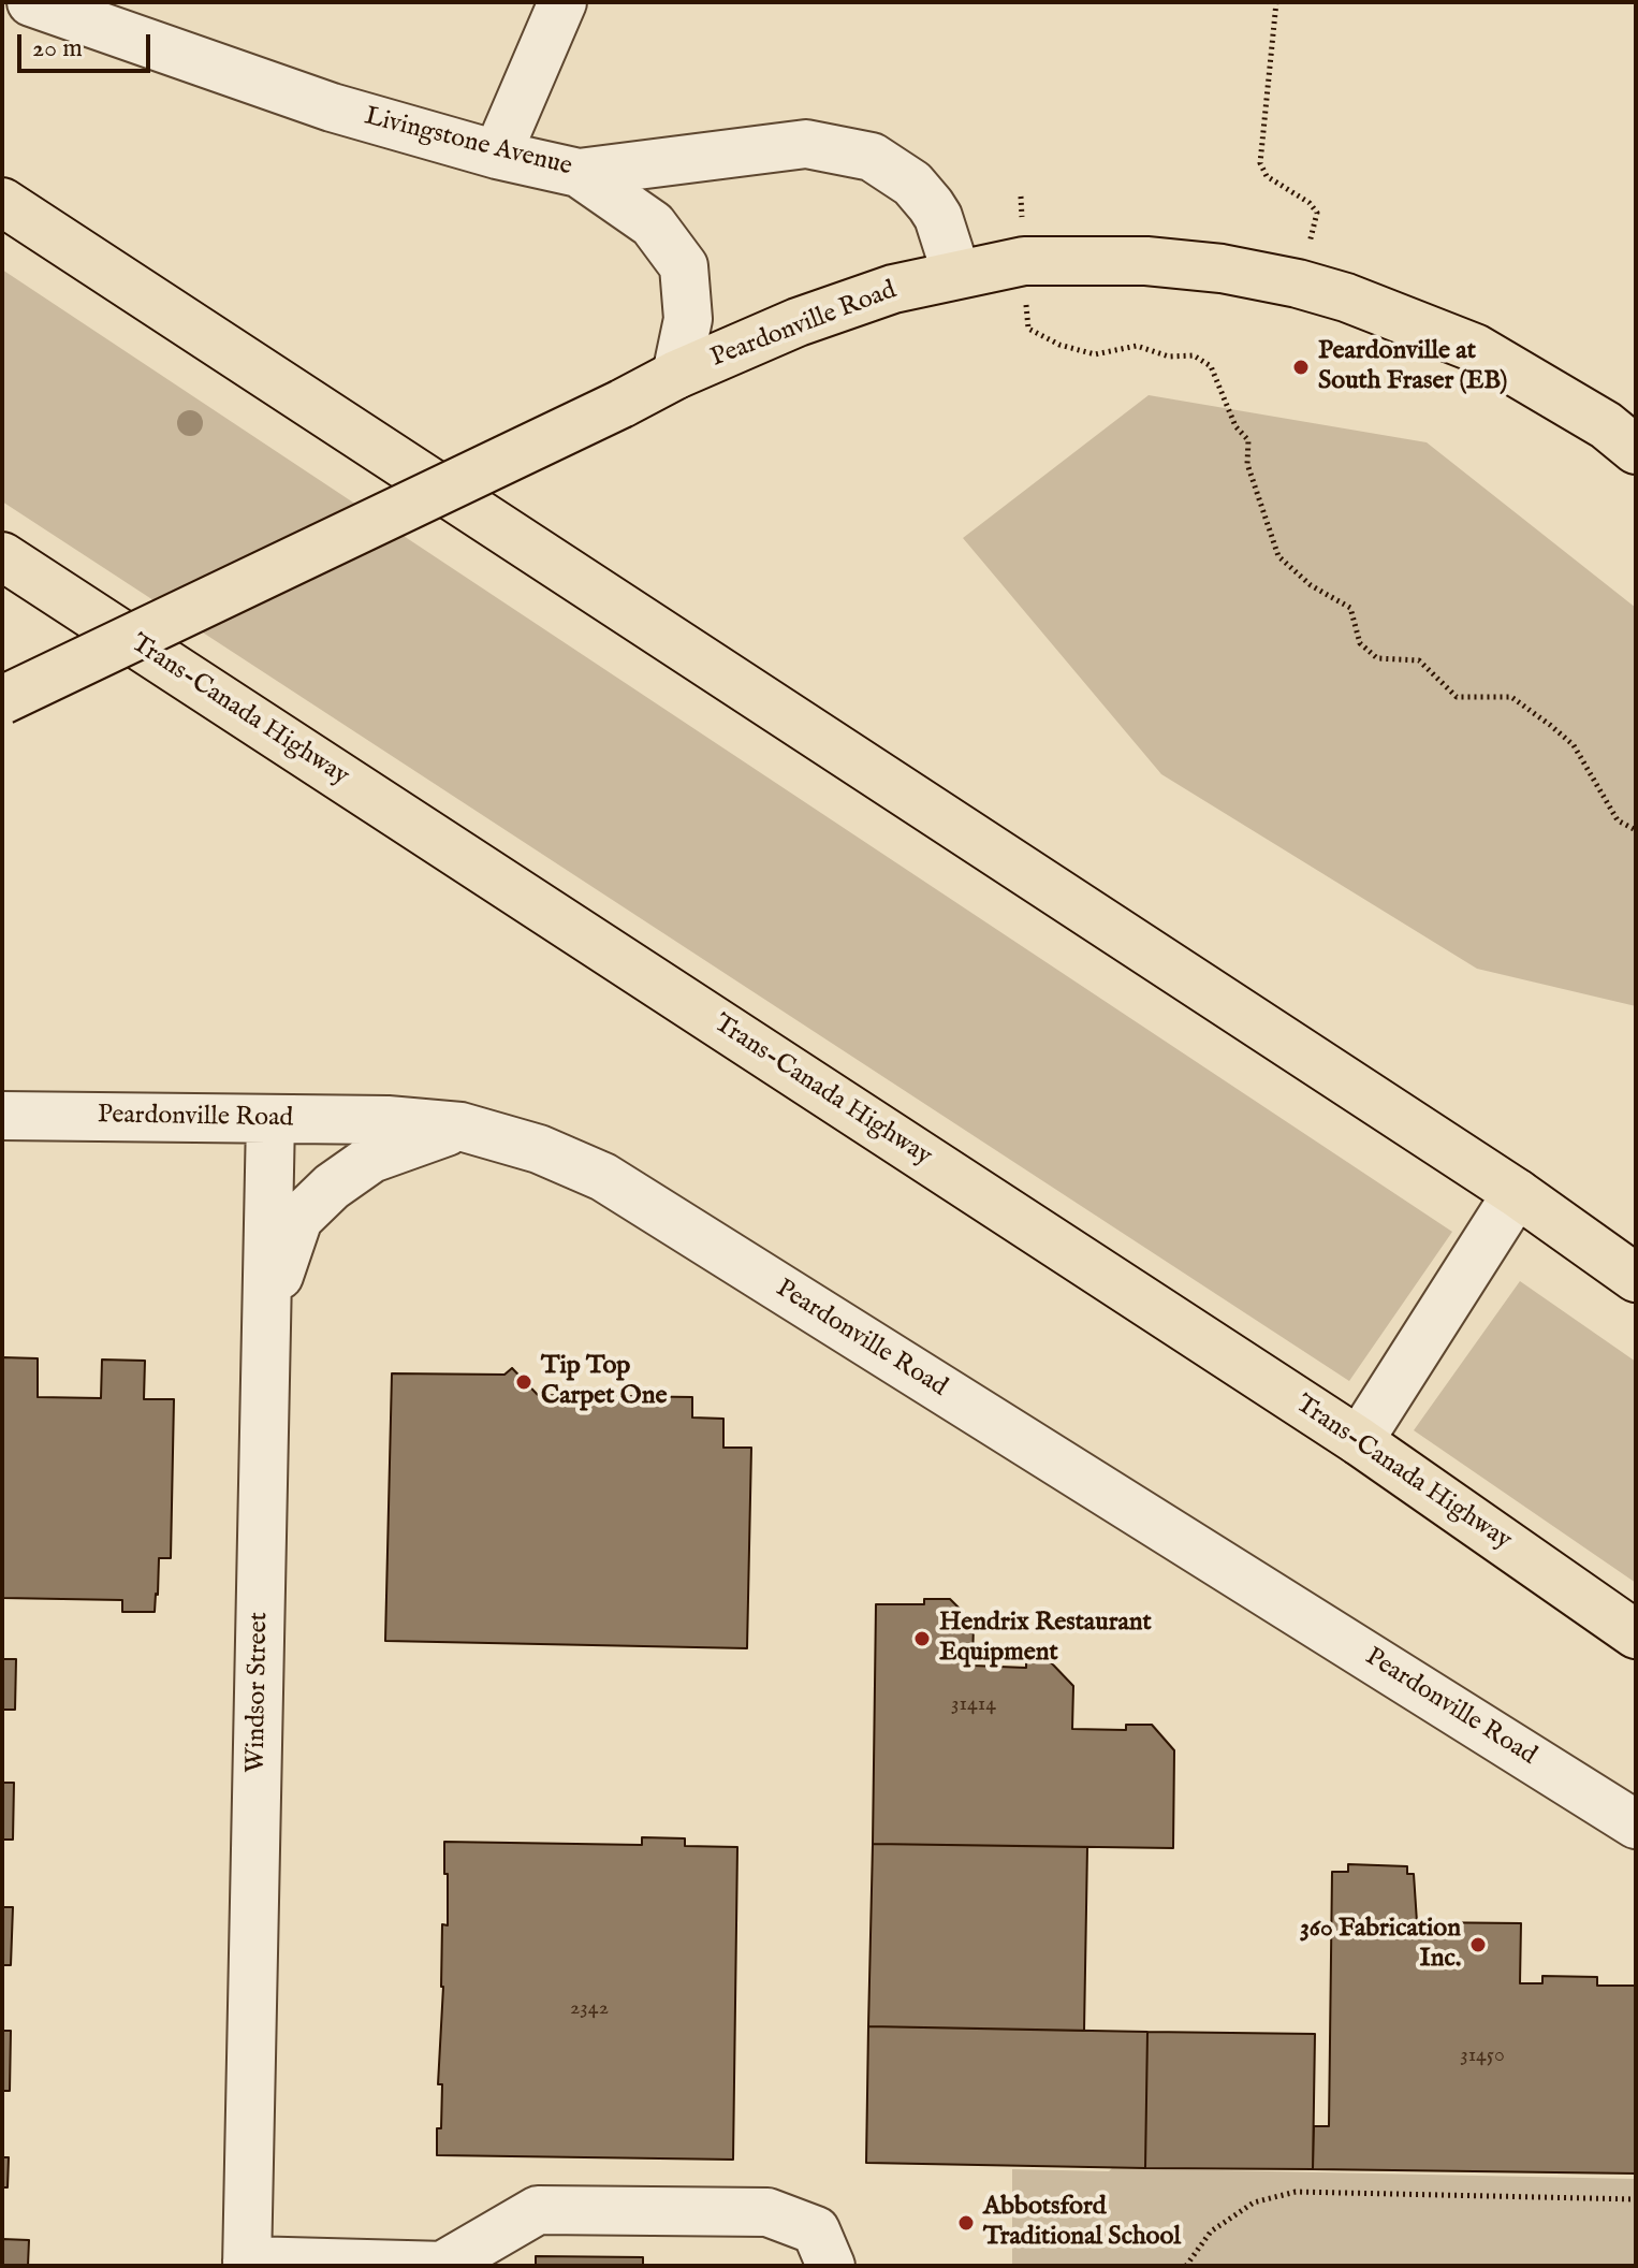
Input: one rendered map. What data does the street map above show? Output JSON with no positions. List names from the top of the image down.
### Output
{
  "streets": {
    "main road": ["Peardonville Road", "Trans-Canada Highway"],
    "street": ["Livingstone Avenue", "Windsor Street"]
  },
  "crossings": [
    ["Livingstone Avenue", "Peardonville Road"],
    ["Peardonville Road", "Windsor Street"]
  ],
  "places": [
    "Peardonville at South Fraser (EB)",
    "Tip Top Carpet One",
    "Hendrix Restaurant Equipment",
    "360 Fabrication Inc.",
    "Abbotsford Traditional School"
  ],
  "house_numbers": ["31414", "2342", "31450"],
  "scale_bar": "20 m"
}
